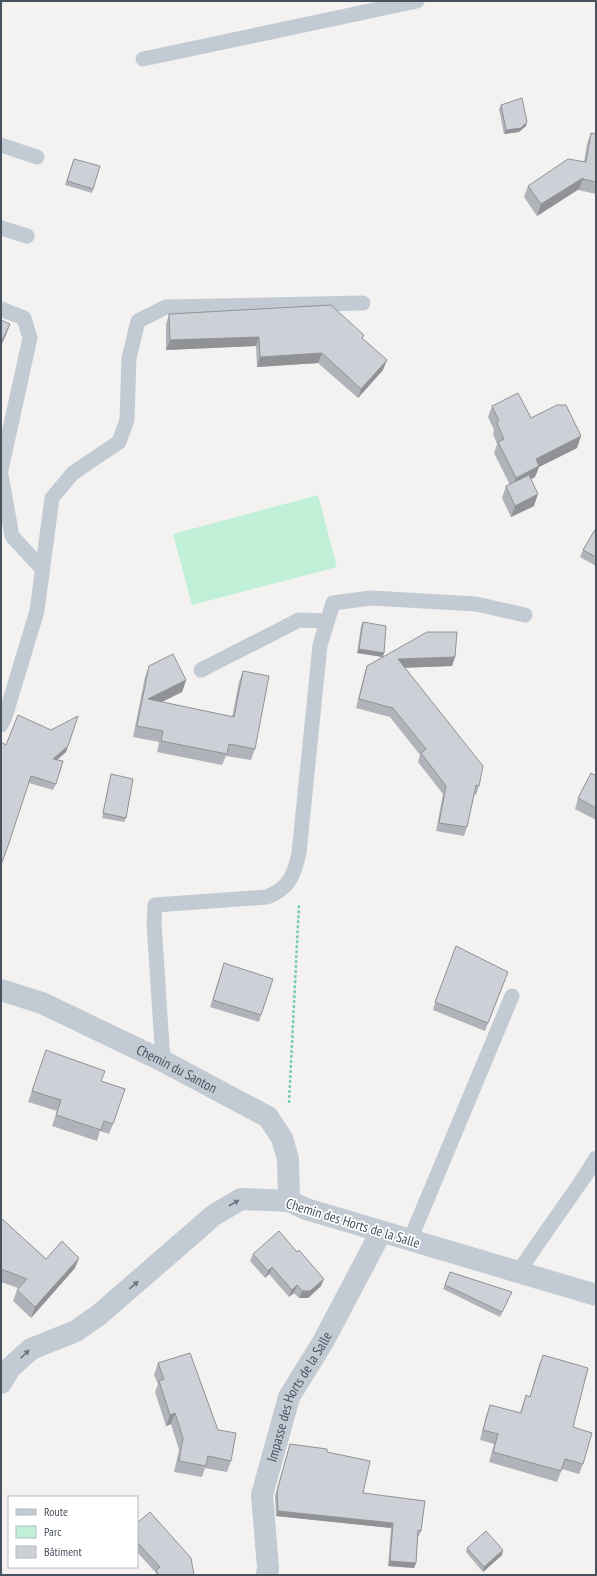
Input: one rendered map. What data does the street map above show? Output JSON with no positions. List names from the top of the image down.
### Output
{
  "streets": {
    "street": ["Chemin du Santon", "Chemin des Horts de la Salle", "Impasse des Horts de la Salle"]
  },
  "crossings": [
    ["Chemin du Santon", "Chemin des Horts de la Salle"],
    ["Chemin des Horts de la Salle", "Impasse des Horts de la Salle"]
  ],
  "one_way": ["Chemin des Horts de la Salle"],
  "legend": ["Route", "Parc", "Bâtiment"]
}
